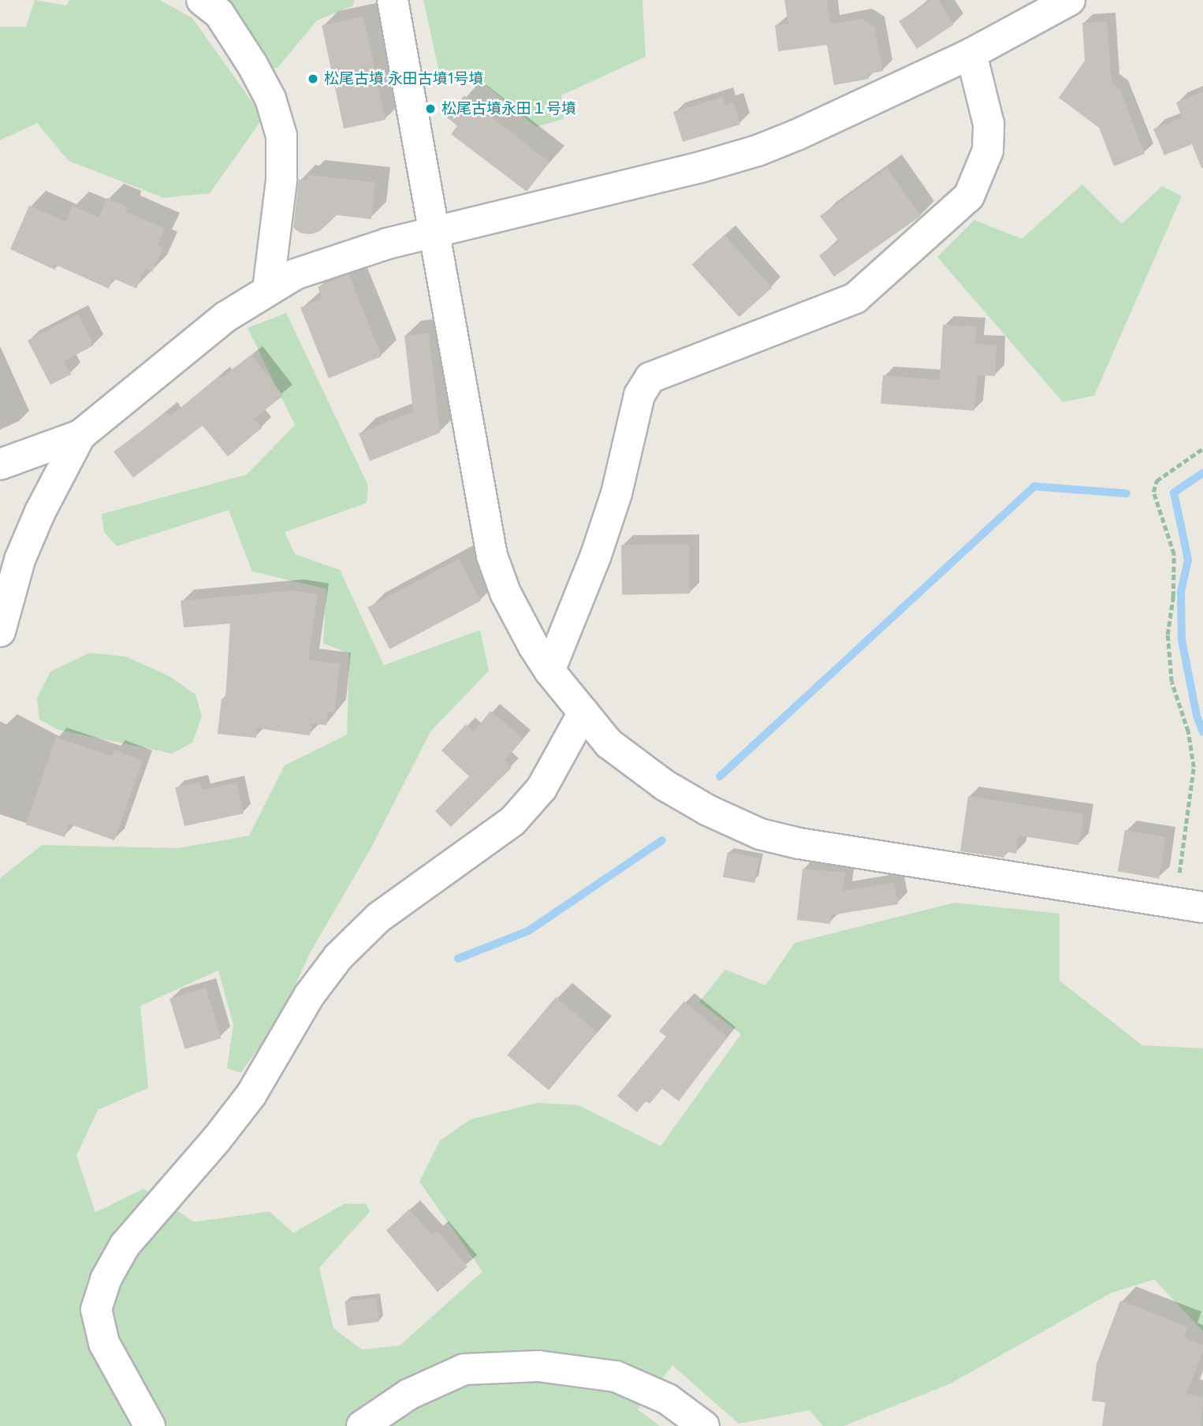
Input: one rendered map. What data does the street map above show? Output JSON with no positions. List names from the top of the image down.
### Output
{
  "places": ["松尾古墳 永田古墳1号墳", "松尾古墳永田１号墳"]
}
